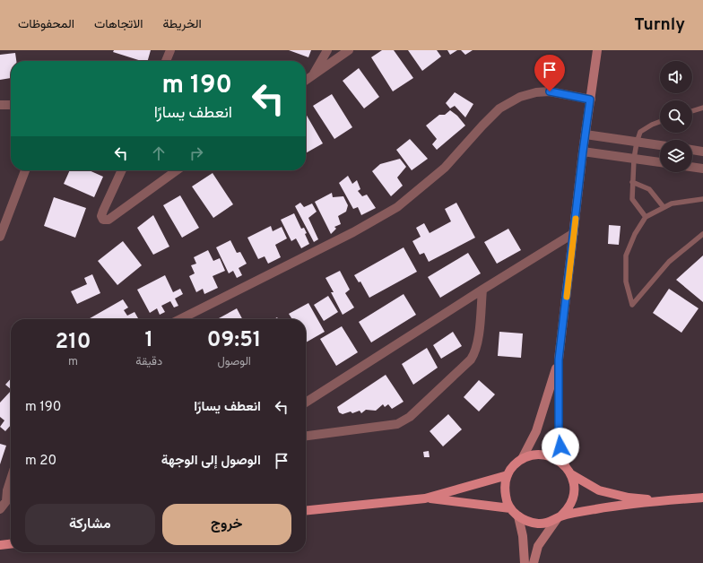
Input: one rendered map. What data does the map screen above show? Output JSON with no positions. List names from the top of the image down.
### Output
{
  "page": {
    "header": "Turnly",
    "nav": ["الخريطة", "الاتجاهات", "المحفوظات"],
    "turn": ["190 m", "انعطف يسارًا"],
    "eta": [
      "09:51",
      "الوصول",
      "1",
      "دقيقة",
      "210",
      "m"
    ],
    "list": [
      {
        "name": "انعطف يسارًا",
        "value": "190 m"
      },
      {
        "name": "الوصول إلى الوجهة",
        "value": "20 m"
      }
    ],
    "buttons": ["خروج", "مشاركة"]
  }
}
